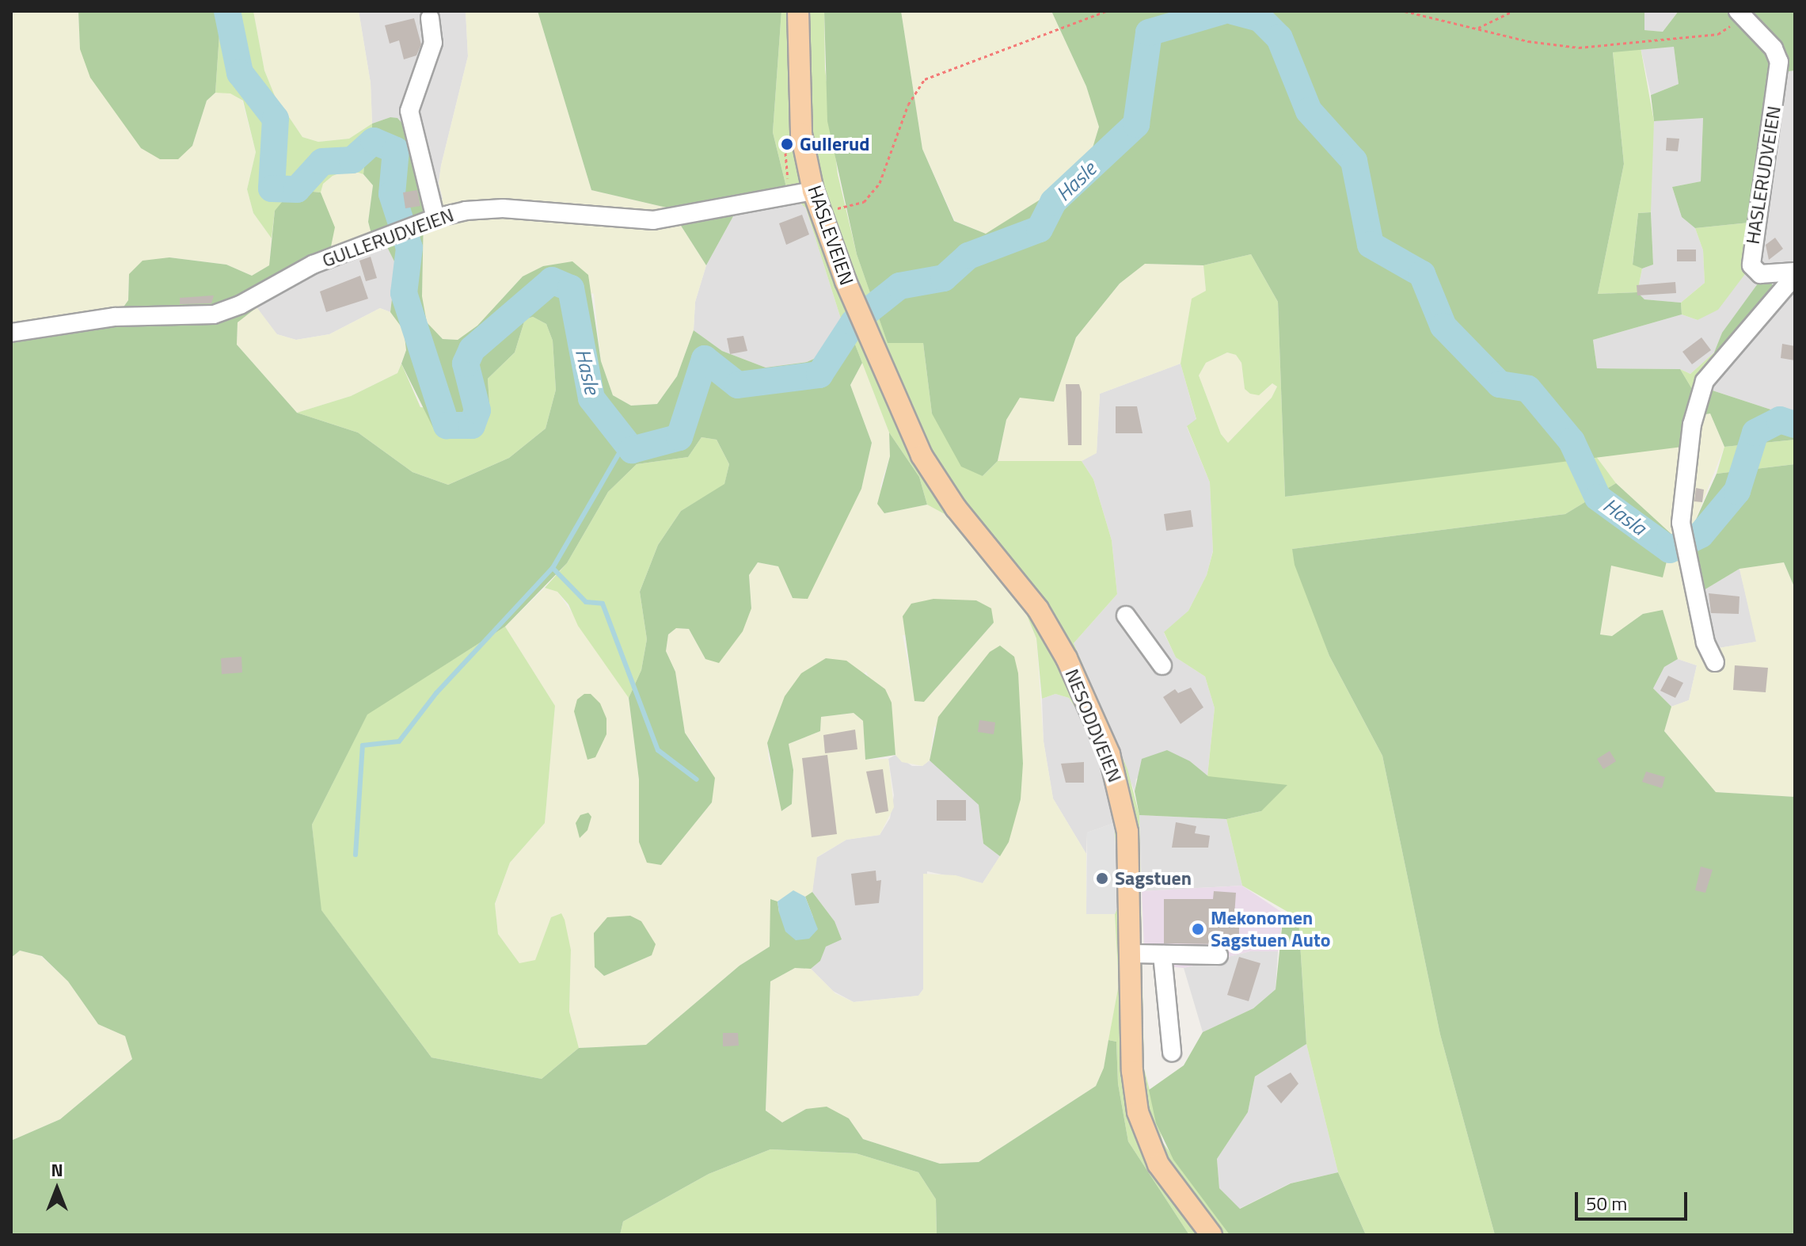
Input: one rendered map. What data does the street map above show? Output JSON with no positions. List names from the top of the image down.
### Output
{
  "streets": {
    "main road": ["HASLEVEIEN", "NESODDVEIEN"],
    "street": ["HASLERUDVEIEN", "GULLERUDVEIEN"]
  },
  "crossings": [
    ["HASLEVEIEN", "GULLERUDVEIEN"],
    ["HASLEVEIEN", "NESODDVEIEN"]
  ],
  "water": ["Hasle", "Hasla"],
  "places": ["Gullerud", "Sagstuen", "Mekonomen Sagstuen Auto"],
  "scale_bar": "50 m",
  "north": "top"
}
